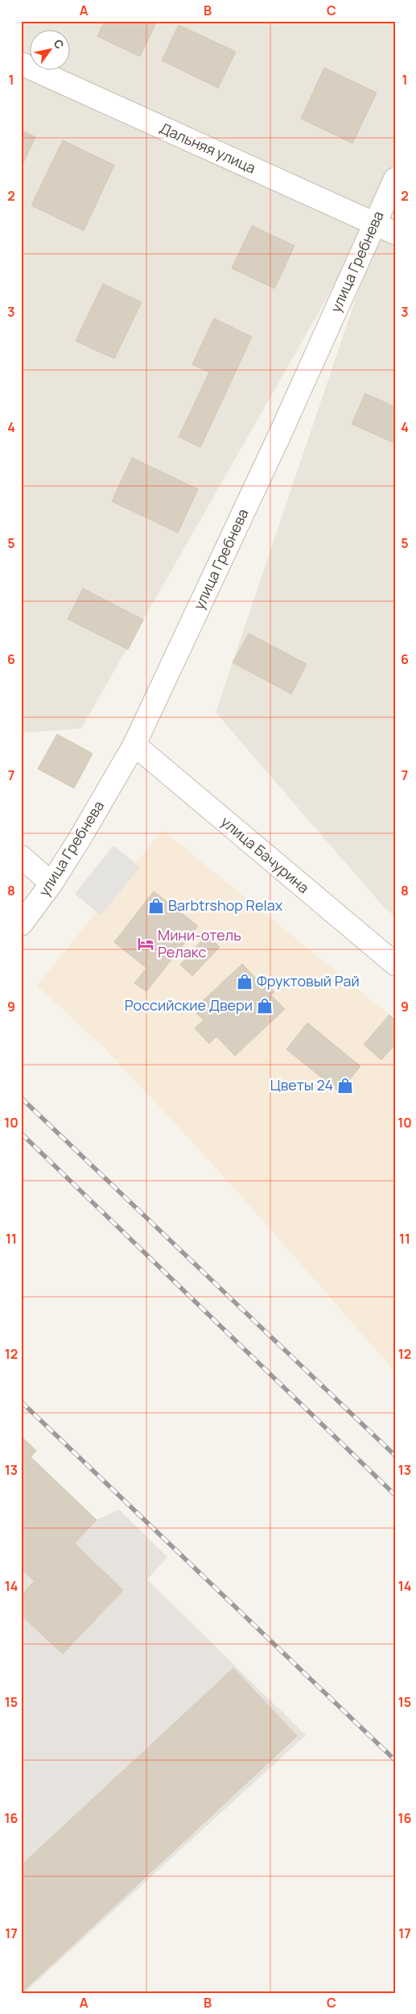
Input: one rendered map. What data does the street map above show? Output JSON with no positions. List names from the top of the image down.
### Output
{
  "streets": {
    "street": ["Дальняя улица", "улица Гребнева", "улица Бачурина"]
  },
  "crossings": [
    ["Дальняя улица", "улица Гребнева"],
    ["улица Гребнева", "улица Бачурина"]
  ],
  "places": {
    "shop": [
      "Barbtrshop Relax",
      "Фруктовый Рай",
      "Российские Двери",
      "Цветы 24"
    ],
    "hotel": ["Мини-отель Релакс"]
  },
  "north": "top right",
  "grid": {
    "columns": ["A", "B", "C"],
    "rows": [
      "1",
      "2",
      "3",
      "4",
      "5",
      "6",
      "7",
      "8",
      "9",
      "10",
      "11",
      "12",
      "13",
      "14",
      "15",
      "16",
      "17"
    ]
  }
}
